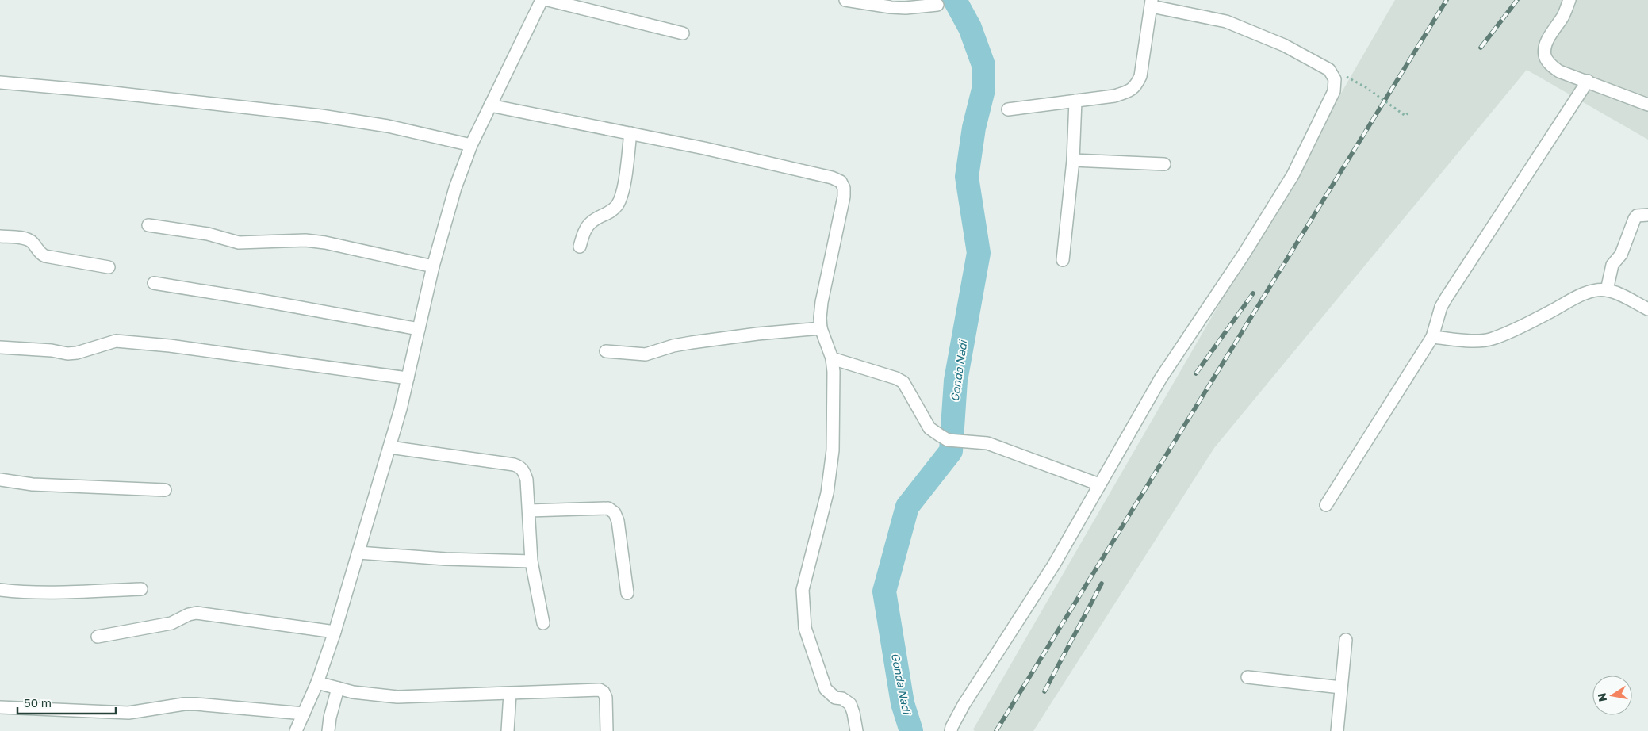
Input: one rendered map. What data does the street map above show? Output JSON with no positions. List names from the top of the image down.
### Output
{
  "water": ["Gonda Nadi"],
  "scale_bar": "50 m",
  "north": "left"
}
